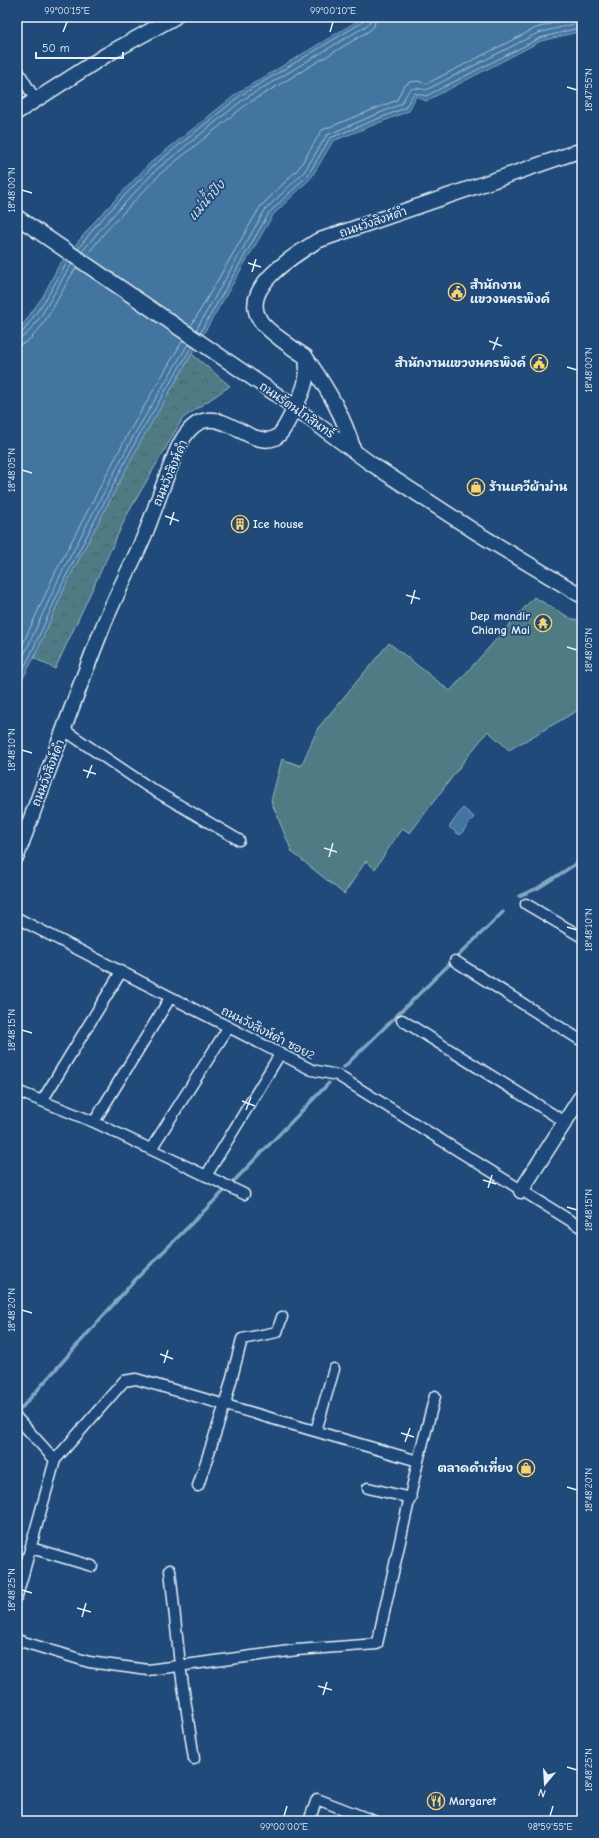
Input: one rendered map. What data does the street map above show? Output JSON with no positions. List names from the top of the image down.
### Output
{
  "streets": {
    "street": ["ถนนวังสิงห์คำ", "ถนนรัตนโกสินทร์", "ถนนวังสิงห์คำ ซอย2"]
  },
  "crossings": [
    ["ถนนวังสิงห์คำ", "ถนนรัตนโกสินทร์"]
  ],
  "water": ["แม่น้ำปิง"],
  "places": {
    "public building": ["สำนักงาน แขวงนครพิงค์", "สำนักงานแขวงนครพิงค์"],
    "shop": ["ร้านเควีผ้าม่าน", "ตลาดคำเที่ยง"],
    "building": ["Ice house"],
    "temple": ["Dep mandir Chiang Mai"],
    "restaurant": ["Margaret"]
  },
  "scale_bar": "50 m",
  "north": "bottom",
  "coordinates": [
    "99°00'15\"E",
    "99°00'10\"E",
    "18°47'55\"N",
    "18°48'00\"N",
    "18°48'05\"N",
    "18°48'10\"N",
    "18°48'15\"N",
    "18°48'20\"N",
    "18°48'25\"N",
    "99°00'00\"E",
    "98°59'55\"E"
  ]
}
